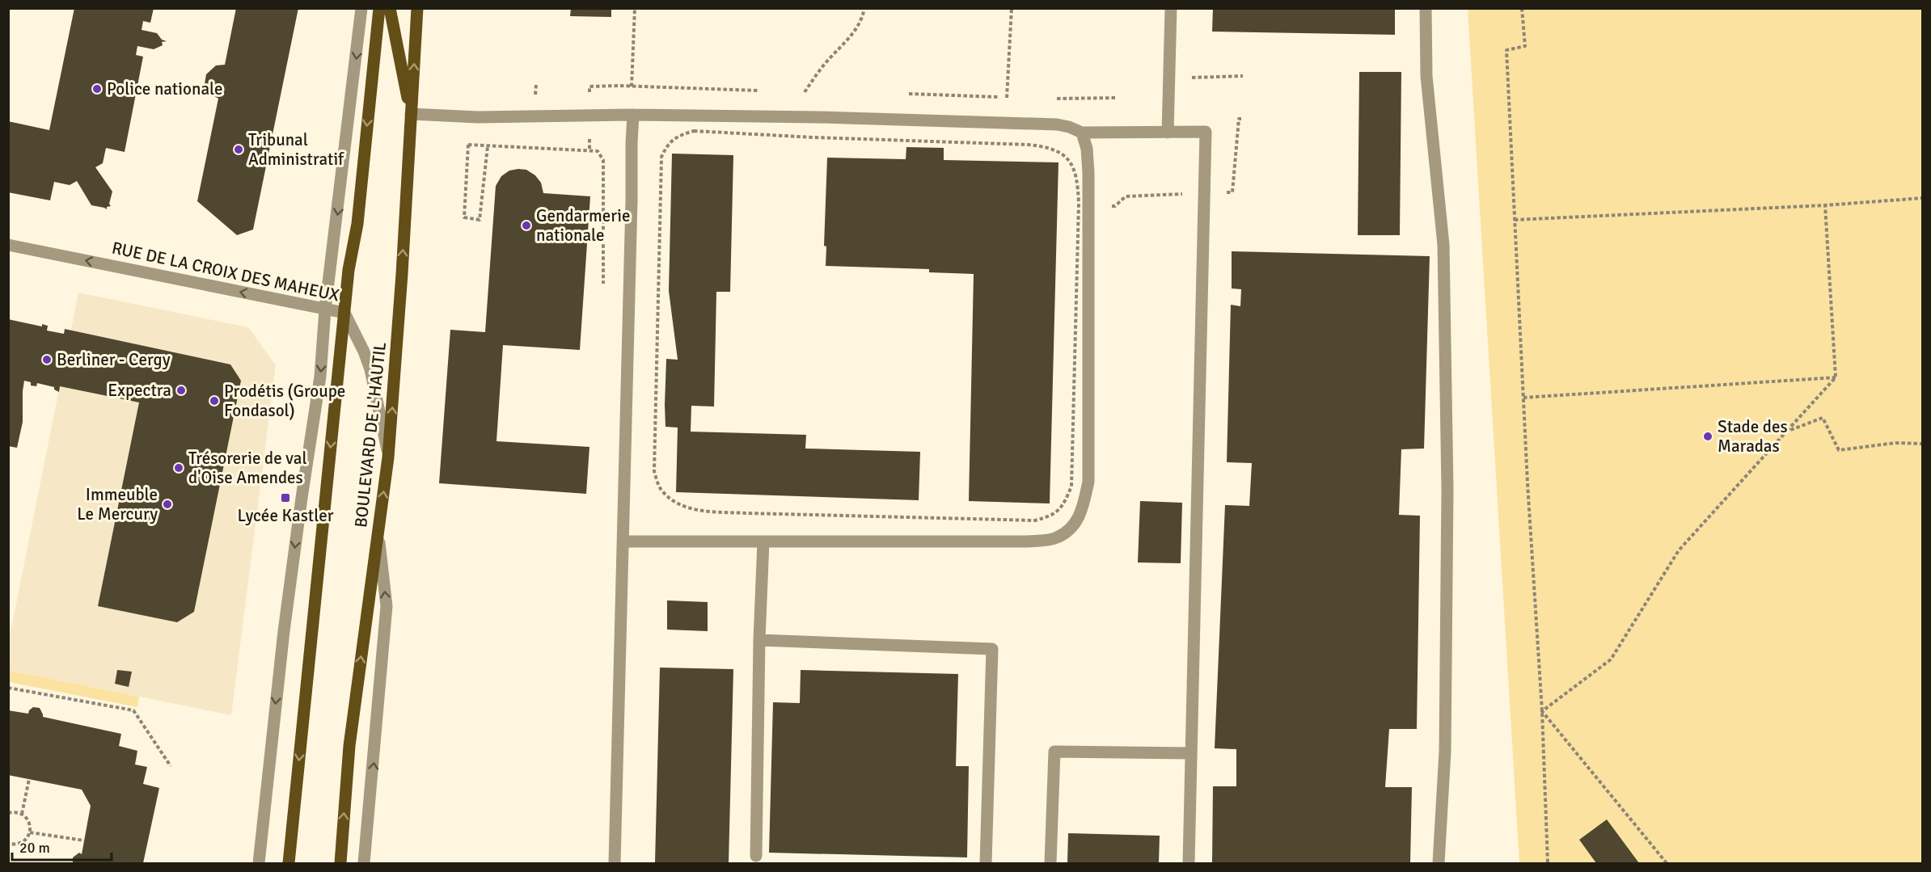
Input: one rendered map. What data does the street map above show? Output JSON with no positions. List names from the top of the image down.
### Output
{
  "streets": {
    "main road": ["BOULEVARD DE L'HAUTIL"],
    "street": ["RUE DE LA CROIX DES MAHEUX"]
  },
  "crossings": [
    ["RUE DE LA CROIX DES MAHEUX", "BOULEVARD DE L'HAUTIL"]
  ],
  "one_way": ["RUE DE LA CROIX DES MAHEUX"],
  "places": {
    "other": [
      "Police nationale",
      "Tribunal Administratif",
      "Gendarmerie nationale",
      "Berliner - Cergy",
      "Expectra",
      "Prodétis (Groupe Fondasol)",
      "Stade des Maradas",
      "Trésorerie de val d'Oise Amendes",
      "Immeuble Le Mercury"
    ],
    "transit": ["Lycée Kastler"]
  },
  "scale_bar": "20 m"
}
